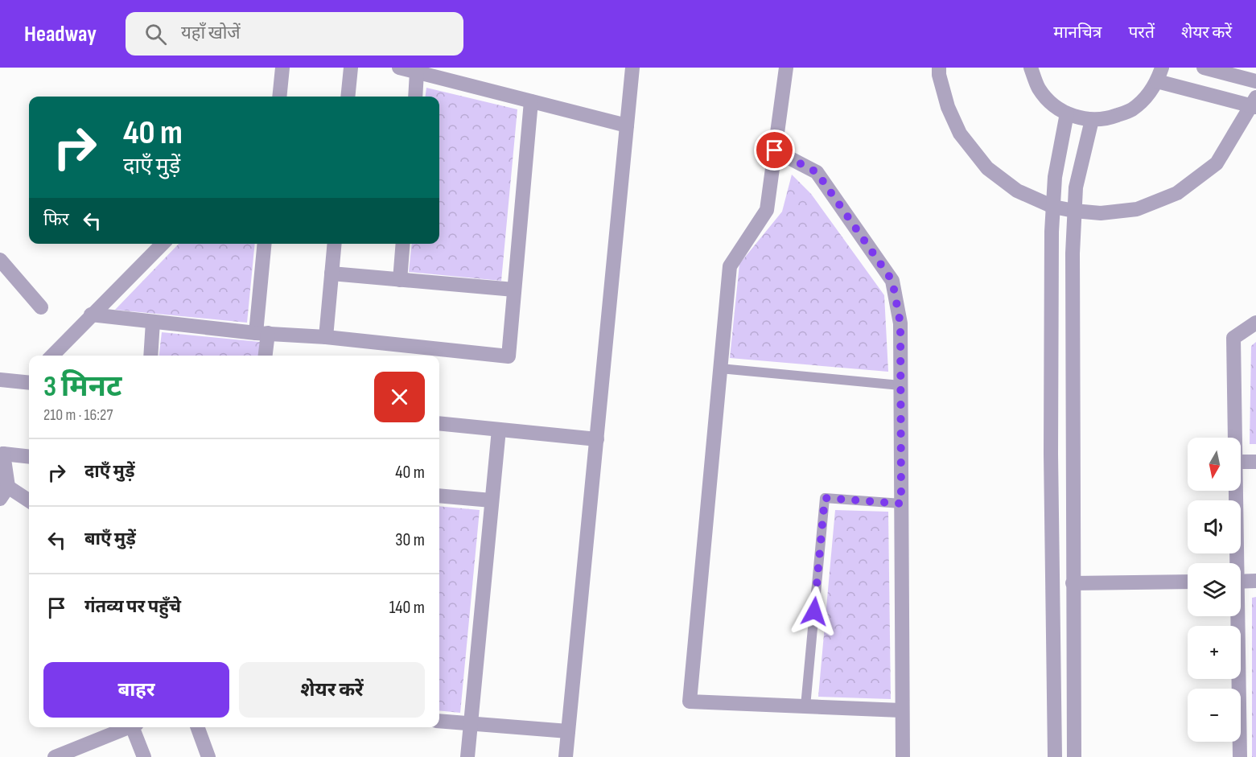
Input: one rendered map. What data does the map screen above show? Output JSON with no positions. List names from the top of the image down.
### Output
{
  "north": "bottom",
  "page": {
    "header": "Headway",
    "search": "यहाँ खोजें",
    "nav": ["मानचित्र", "परतें", "शेयर करें"],
    "turn": ["40 m", "दाएँ मुड़ें"],
    "then": "फिर",
    "heading": ["3 मिनट", "210 m · 16:27"],
    "map_buttons": ["+", "−"],
    "list": [
      {
        "name": "दाएँ मुड़ें",
        "value": "40 m"
      },
      {
        "name": "बाएँ मुड़ें",
        "value": "30 m"
      },
      {
        "name": "गंतव्य पर पहुँचे",
        "value": "140 m"
      }
    ],
    "buttons": ["बाहर", "शेयर करें"]
  }
}
